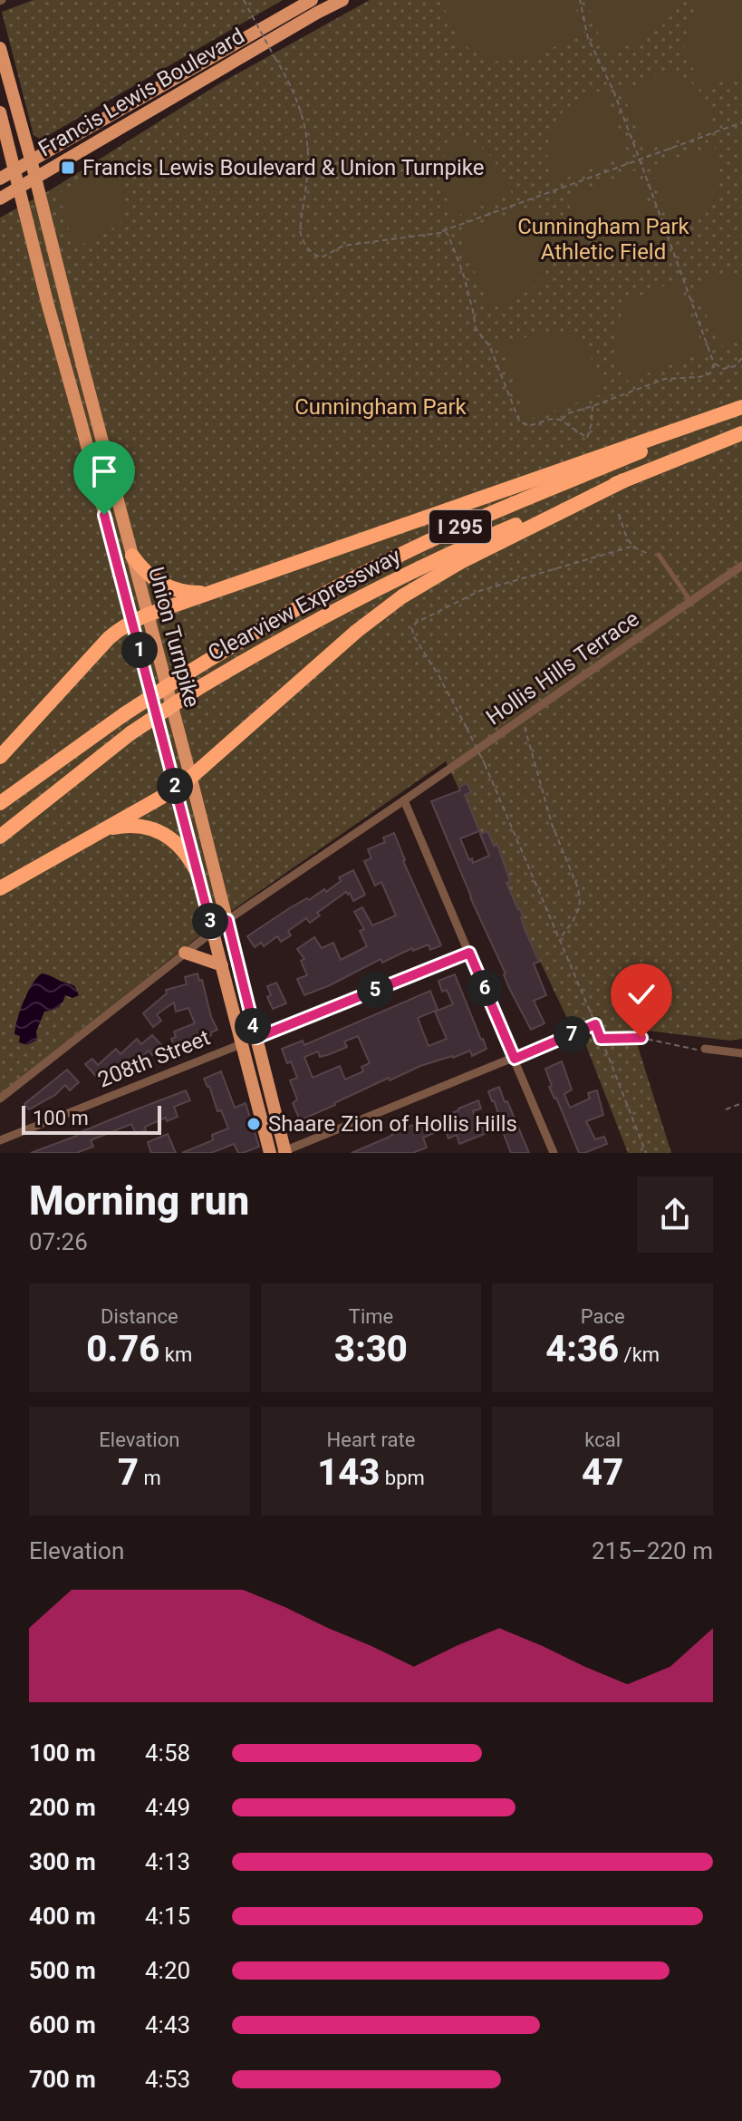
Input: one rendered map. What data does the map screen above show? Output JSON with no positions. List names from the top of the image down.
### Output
{
  "streets": {
    "highway": ["I 295", "Clearview Expressway"],
    "main road": ["Francis Lewis Boulevard", "Union Turnpike"],
    "street": ["Hollis Hills Terrace", "208th Street"]
  },
  "crossings": [
    ["Francis Lewis Boulevard", "Union Turnpike"],
    ["Union Turnpike", "Hollis Hills Terrace"],
    ["Union Turnpike", "208th Street"]
  ],
  "parks": ["Cunningham Park Athletic Field", "Cunningham Park"],
  "places": {
    "transit": ["Francis Lewis Boulevard & Union Turnpike"],
    "other": ["Shaare Zion of Hollis Hills"]
  },
  "scale_bar": "100 m",
  "page": {
    "pins": [
      "1",
      "2",
      "3",
      "6",
      "5",
      "4",
      "7"
    ],
    "scale": "100 m",
    "heading": ["Morning run", "07:26"],
    "stats": [
      ["Distance", "0.76 km"],
      ["Time", "3:30"],
      ["Pace", "4:36 /km"],
      ["Elevation", "7 m"],
      ["Heart rate", "143 bpm"],
      ["kcal", "47"]
    ],
    "chart": ["Elevation", "215–220 m"],
    "list": [
      {
        "name": "100 m",
        "note": "4:58"
      },
      {
        "name": "200 m",
        "note": "4:49"
      },
      {
        "name": "300 m",
        "note": "4:13"
      },
      {
        "name": "400 m",
        "note": "4:15"
      },
      {
        "name": "500 m",
        "note": "4:20"
      },
      {
        "name": "600 m",
        "note": "4:43"
      },
      {
        "name": "700 m",
        "note": "4:53"
      }
    ]
  }
}
